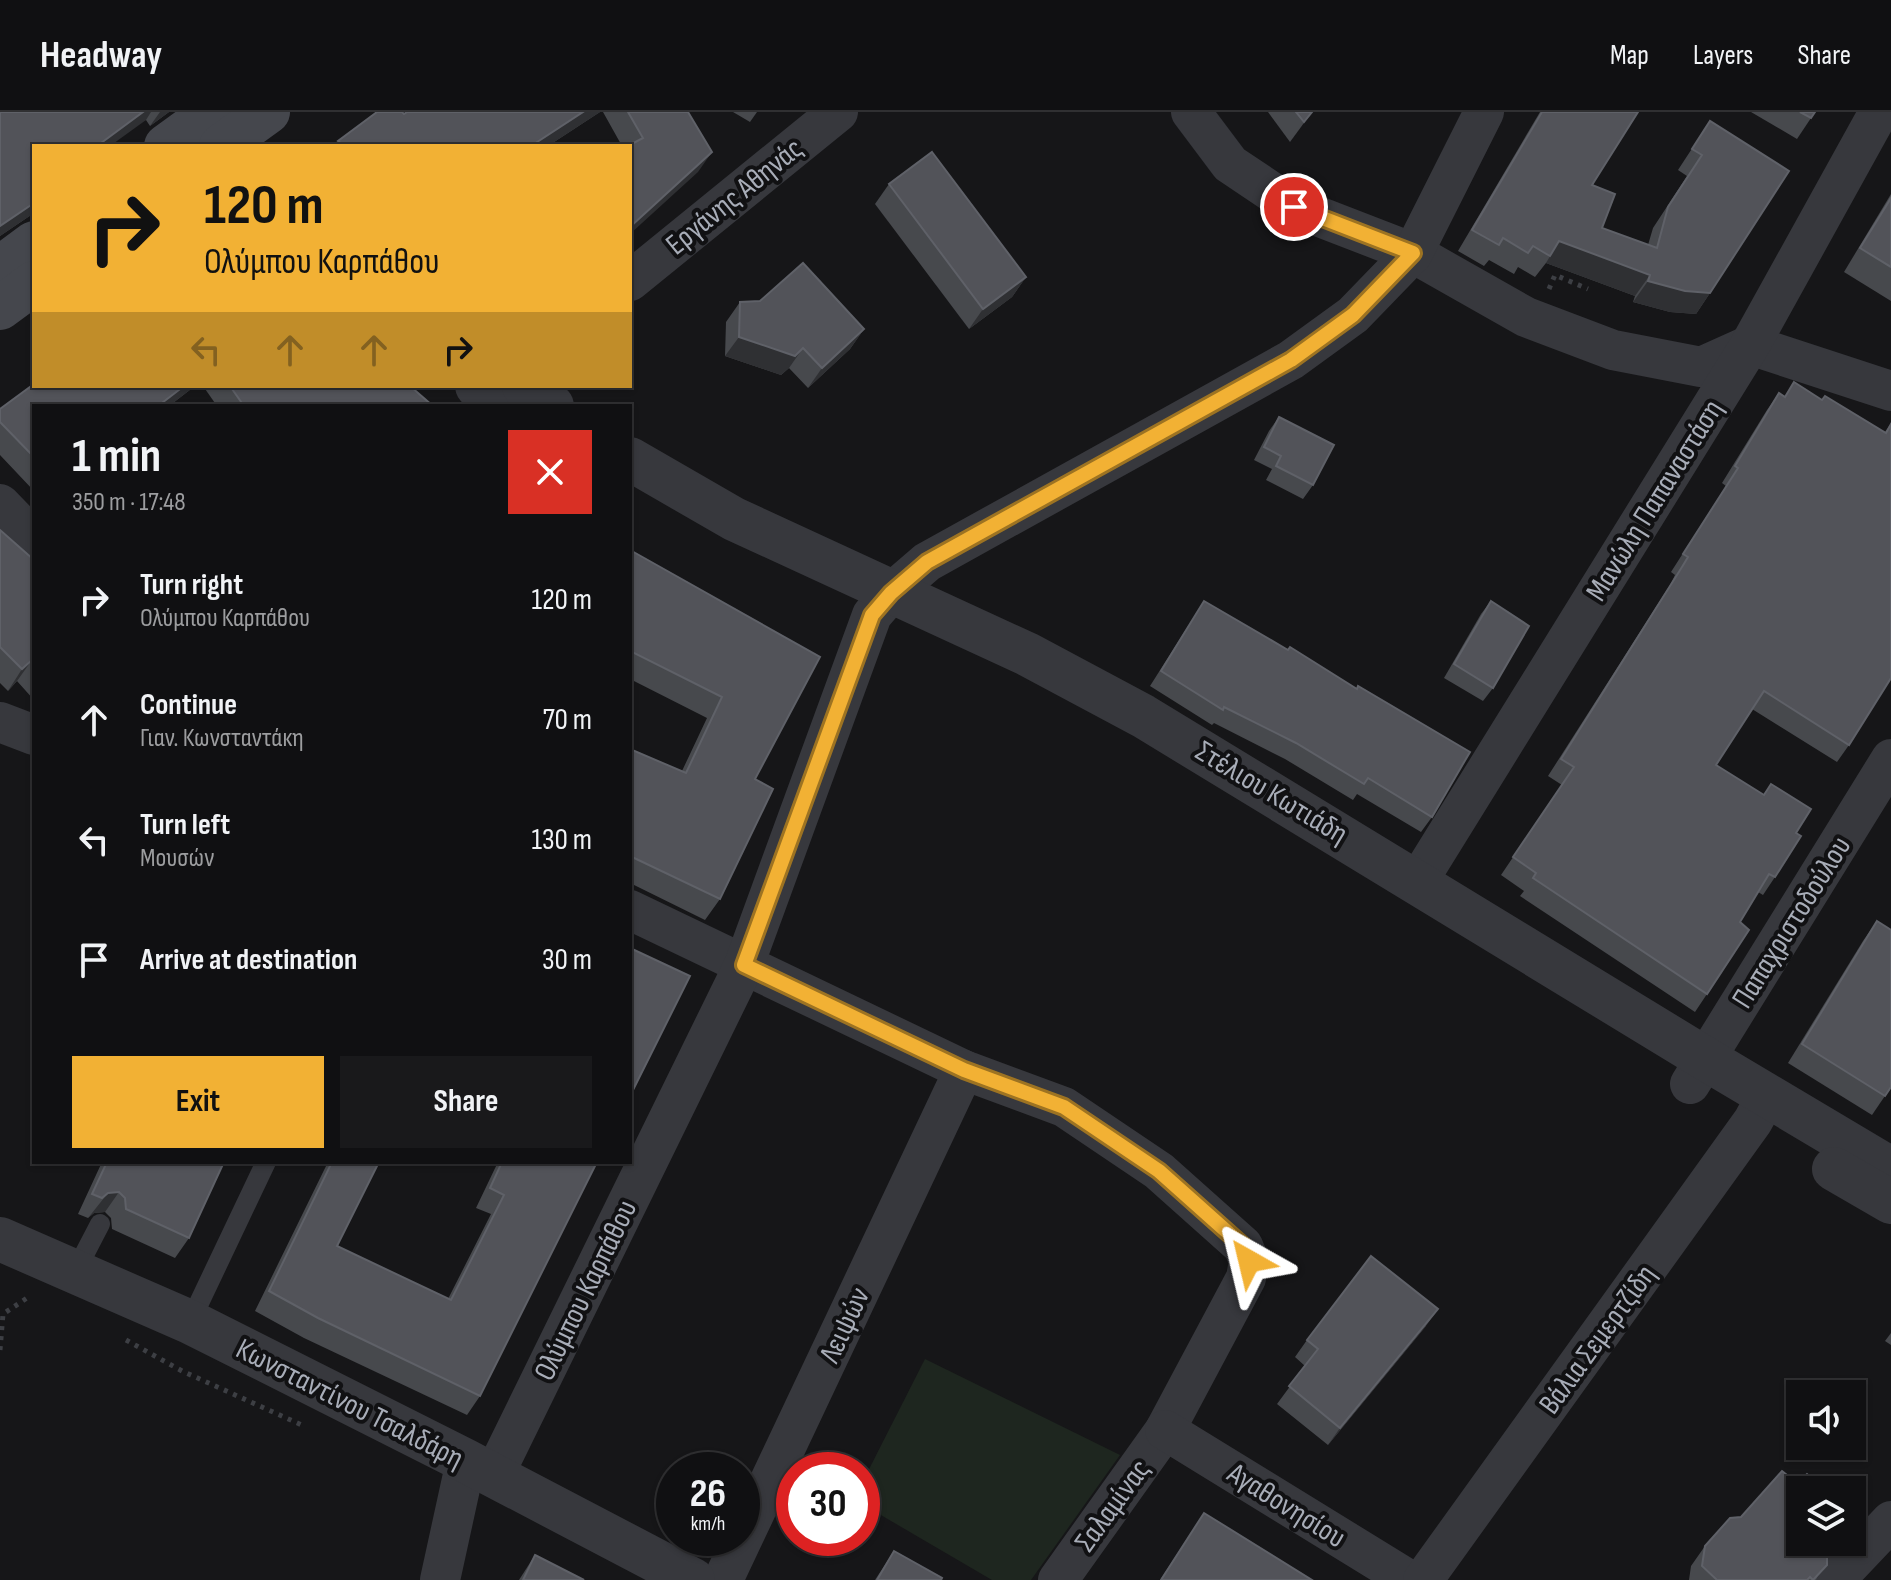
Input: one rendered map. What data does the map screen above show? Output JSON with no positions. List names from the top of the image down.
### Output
{
  "streets": {
    "street": [
      "Εργάνης Αθηνάς",
      "Μανώλη Παπαναστάση",
      "Στέλιου Κωτιάδη",
      "Παπαχριστοδούλου",
      "Ολύμπου Καρπάθου",
      "Λειψών",
      "Βάλια Σεμερτζίδη",
      "Κωνσταντίνου Τσαλδάρη",
      "Σαλαμίνας",
      "Αγαθονησίου"
    ]
  },
  "crossings": [
    ["Μανώλη Παπαναστάση", "Στέλιου Κωτιάδη"],
    ["Στέλιου Κωτιάδη", "Παπαχριστοδούλου"],
    ["Στέλιου Κωτιάδη", "Ολύμπου Καρπάθου"],
    ["Στέλιου Κωτιάδη", "Βάλια Σεμερτζίδη"],
    ["Ολύμπου Καρπάθου", "Κωνσταντίνου Τσαλδάρη"],
    ["Ολύμπου Καρπάθου", "Σαλαμίνας"],
    ["Λειψών", "Σαλαμίνας"],
    ["Σαλαμίνας", "Αγαθονησίου"]
  ],
  "page": {
    "header": "Headway",
    "nav": ["Map", "Layers", "Share"],
    "turn": ["120 m", "Ολύμπου Καρπάθου"],
    "heading": ["1 min", "350 m · 17:48"],
    "list": [
      {
        "name": "Turn right",
        "note": "Ολύμπου Καρπάθου",
        "value": "120 m"
      },
      {
        "name": "Continue",
        "note": "Γιαν. Κωνσταντάκη",
        "value": "70 m"
      },
      {
        "name": "Turn left",
        "note": "Μουσών",
        "value": "130 m"
      },
      {
        "name": "Arrive at destination",
        "value": "30 m"
      }
    ],
    "buttons": ["Exit", "Share"],
    "speed": "26 km/h",
    "limit": "30"
  }
}
